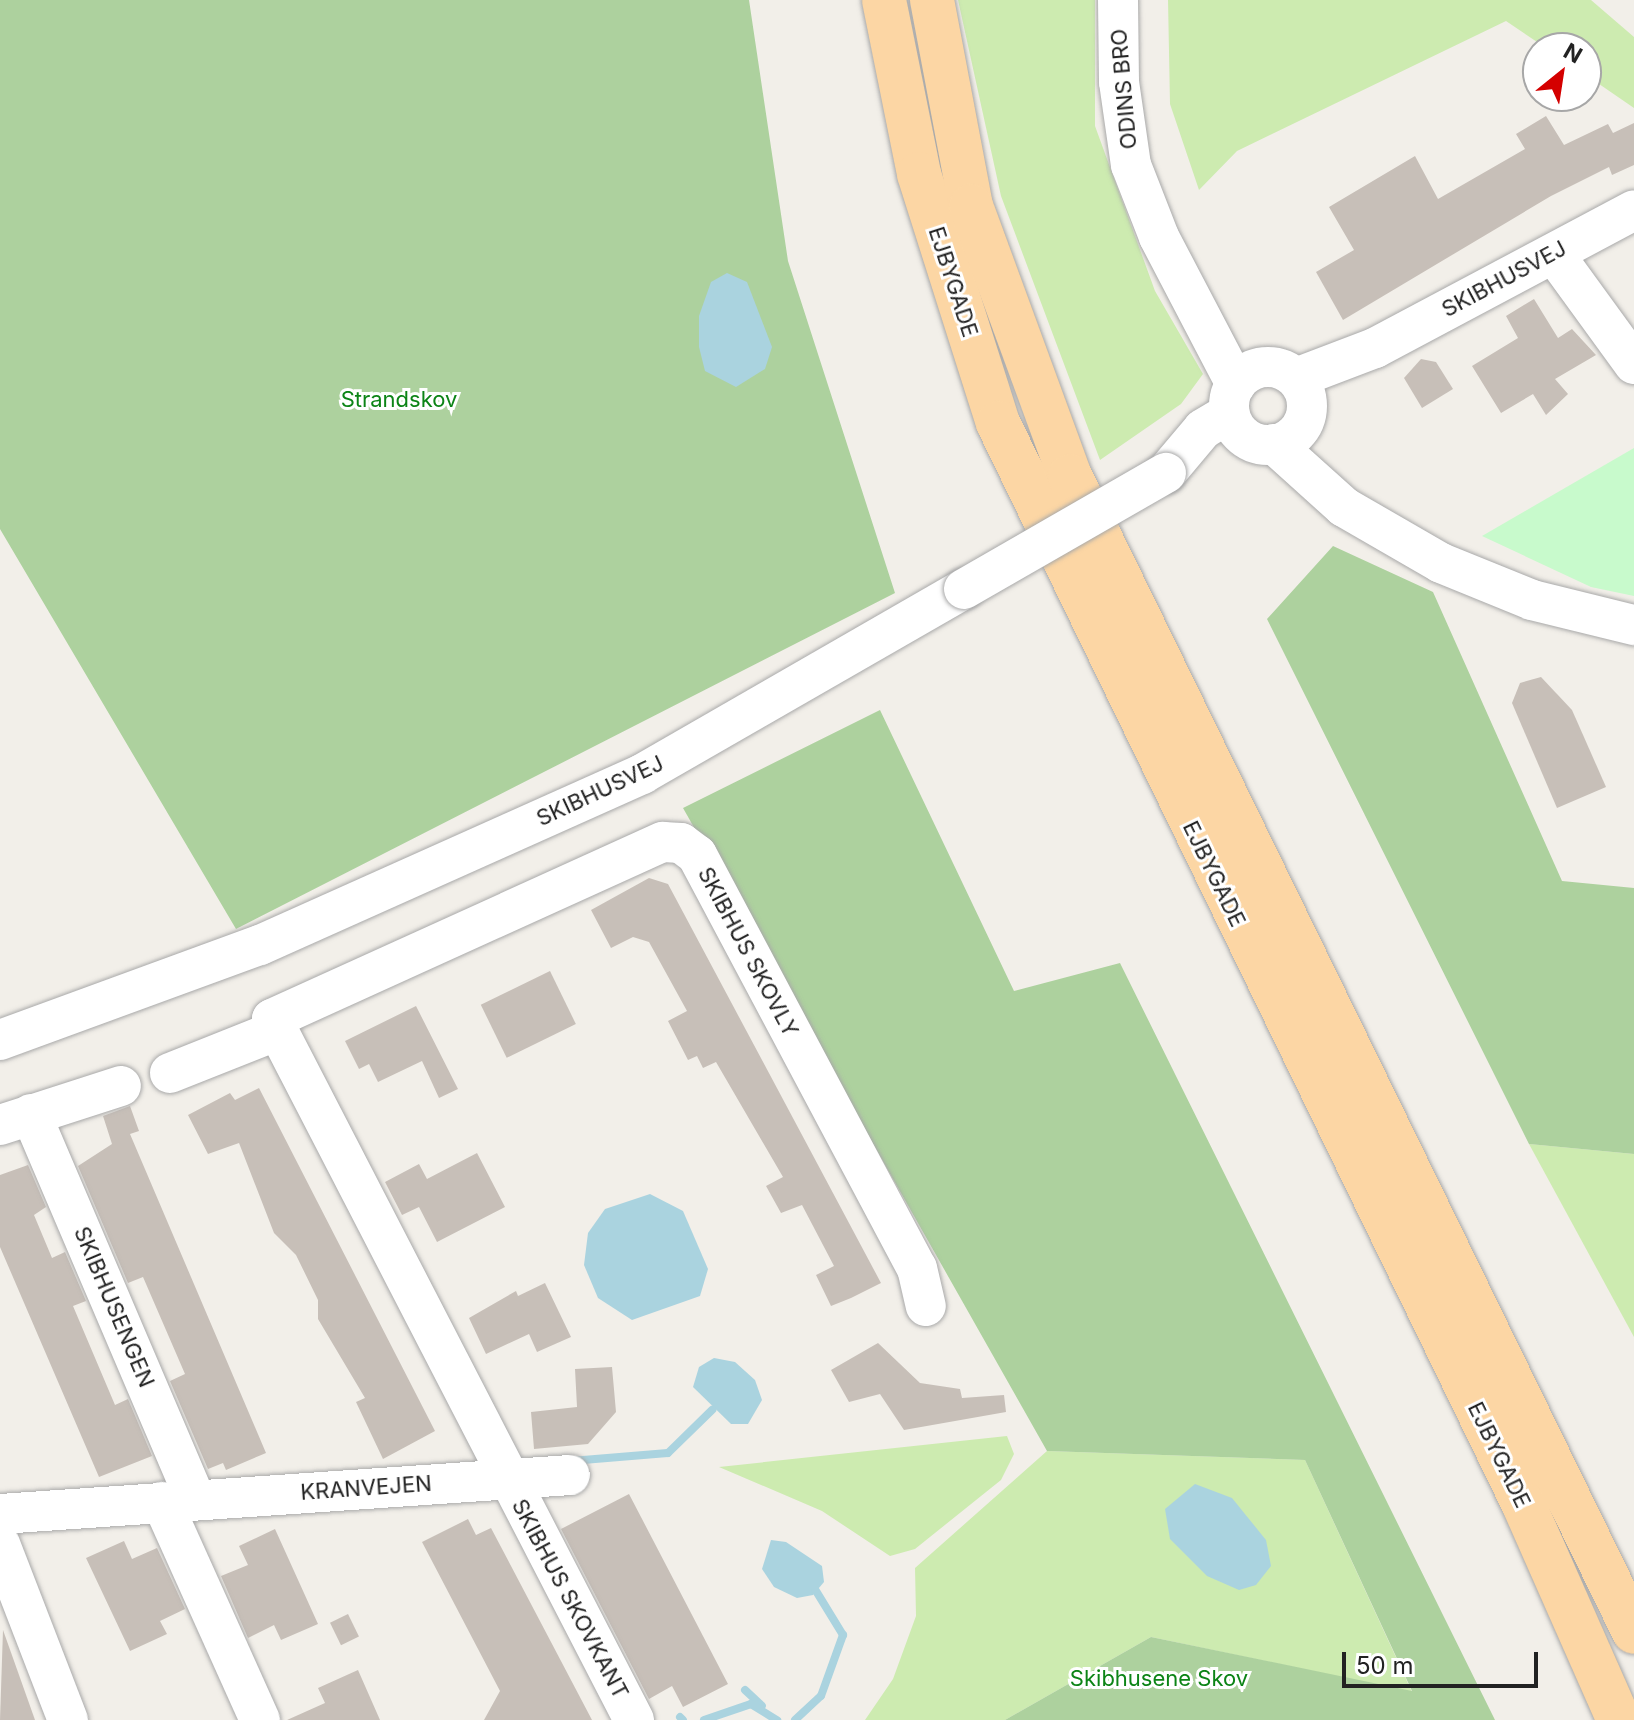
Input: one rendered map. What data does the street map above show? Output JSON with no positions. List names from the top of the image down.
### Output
{
  "streets": {
    "main road": ["EJBYGADE"],
    "street": [
      "ODINS BRO",
      "SKIBHUSVEJ",
      "SKIBHUS SKOVLY",
      "SKIBHUSENGEN",
      "KRANVEJEN",
      "SKIBHUS SKOVKANT"
    ]
  },
  "crossings": [
    ["ODINS BRO", "SKIBHUSVEJ"],
    ["SKIBHUSENGEN", "KRANVEJEN"],
    ["KRANVEJEN", "SKIBHUS SKOVKANT"]
  ],
  "parks": ["Strandskov", "Skibhusene Skov"],
  "scale_bar": "50 m",
  "north": "top right"
}
